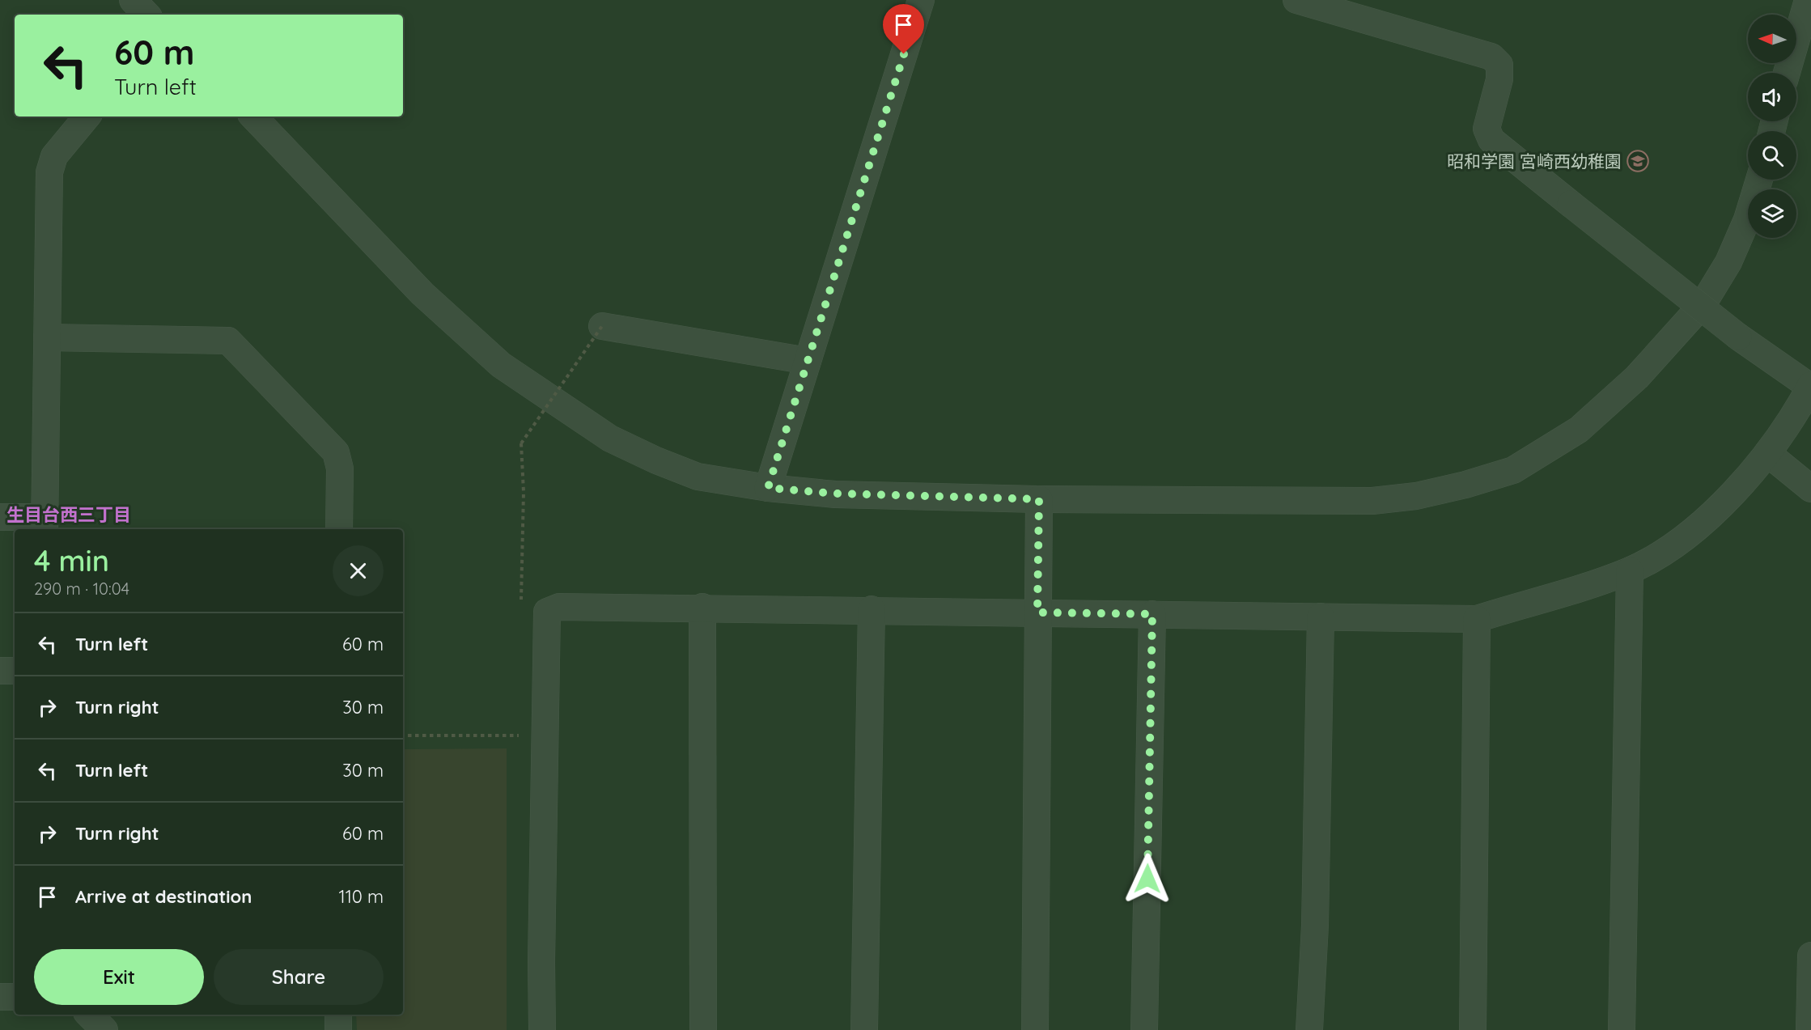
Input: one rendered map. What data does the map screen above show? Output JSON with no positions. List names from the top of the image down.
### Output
{
  "districts": ["生目台西三丁目"],
  "places": {
    "school or university": ["昭和学園 宮崎西幼稚園"]
  },
  "north": "left",
  "page": {
    "turn": ["60 m", "Turn left"],
    "heading": ["4 min", "290 m · 10:04"],
    "list": [
      {
        "name": "Turn left",
        "value": "60 m"
      },
      {
        "name": "Turn right",
        "value": "30 m"
      },
      {
        "name": "Turn left",
        "value": "30 m"
      },
      {
        "name": "Turn right",
        "value": "60 m"
      },
      {
        "name": "Arrive at destination",
        "value": "110 m"
      }
    ],
    "buttons": ["Exit", "Share"]
  }
}
